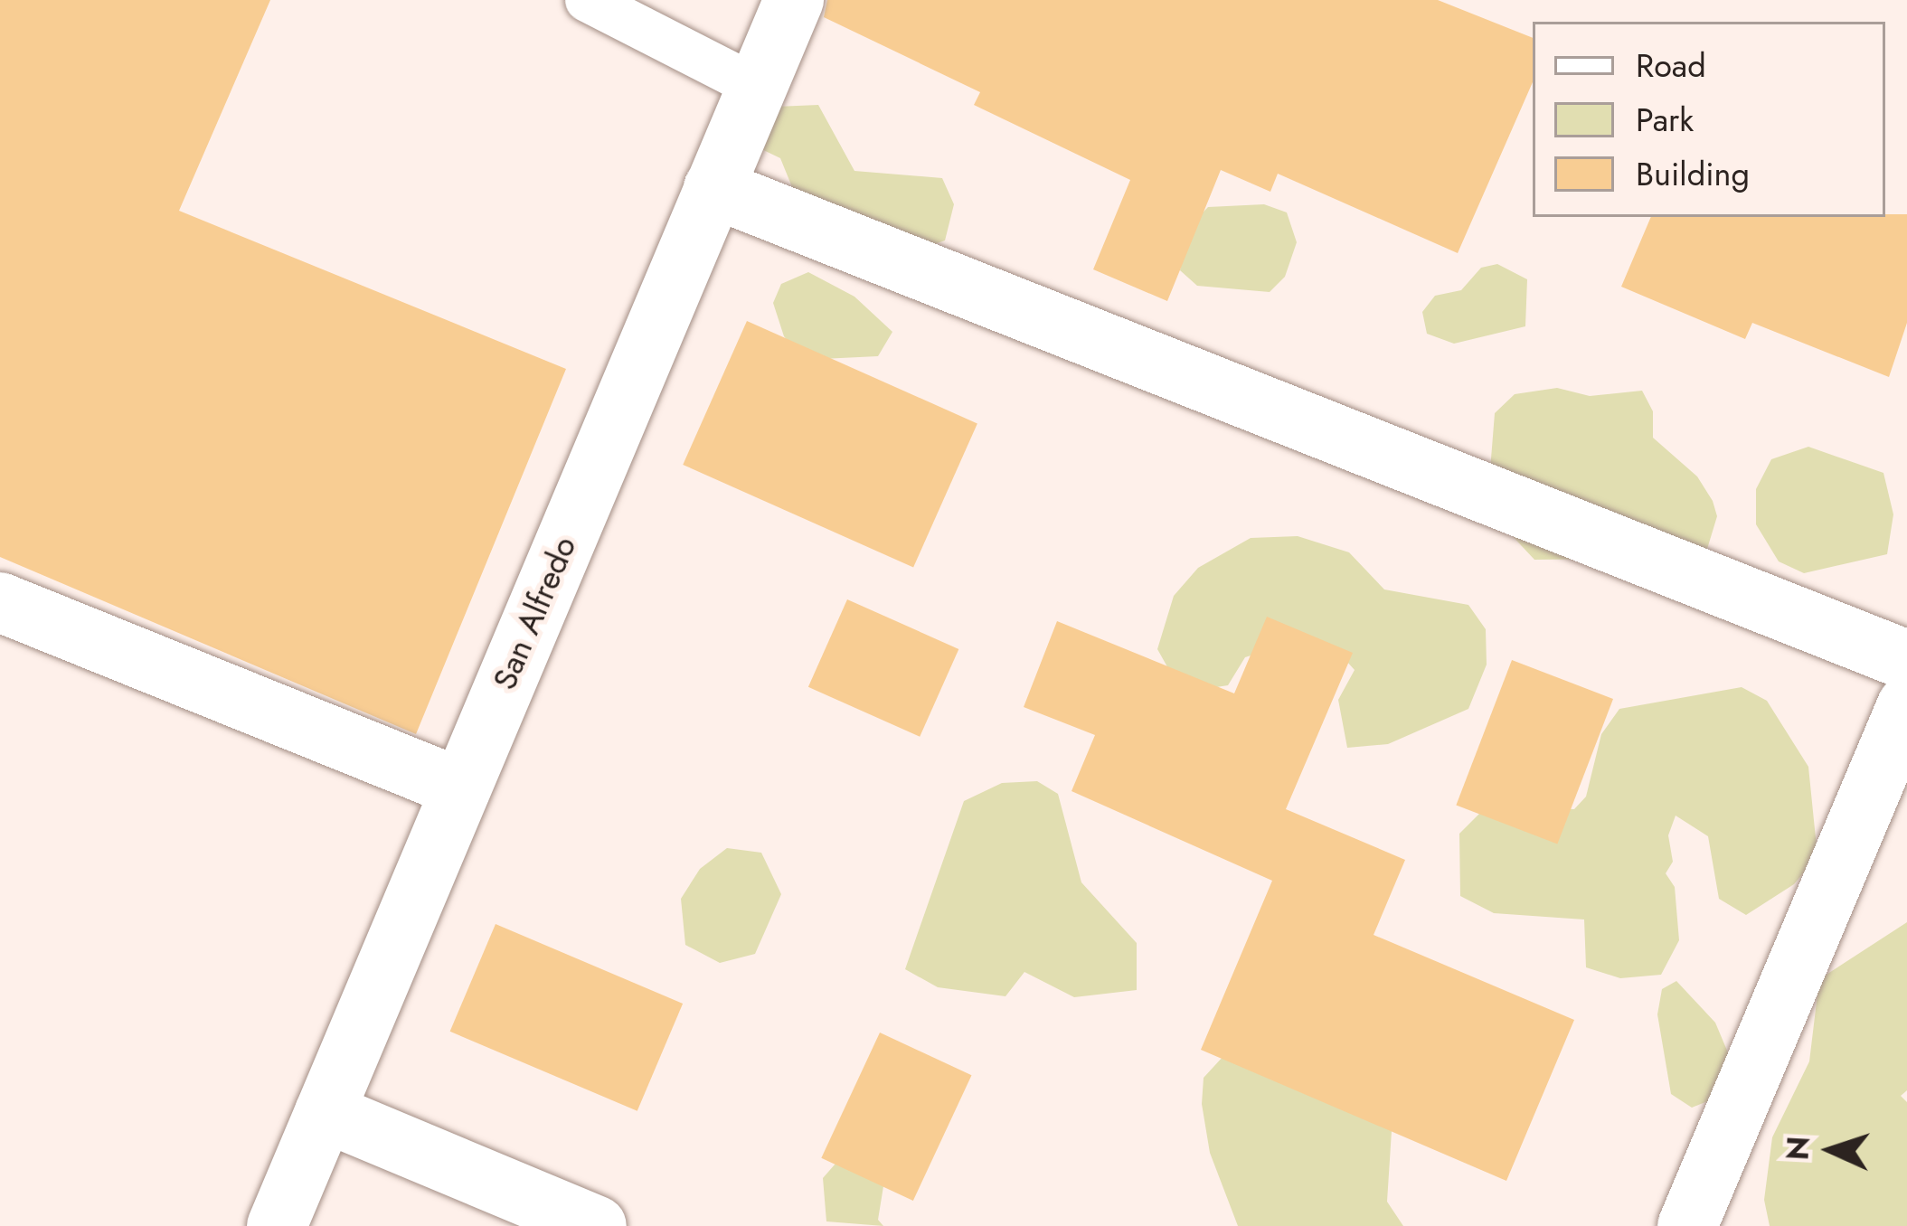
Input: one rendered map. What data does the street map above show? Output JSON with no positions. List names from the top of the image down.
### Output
{
  "streets": {
    "street": ["San Alfredo"]
  },
  "legend": ["Road", "Park", "Building"],
  "north": "left"
}
